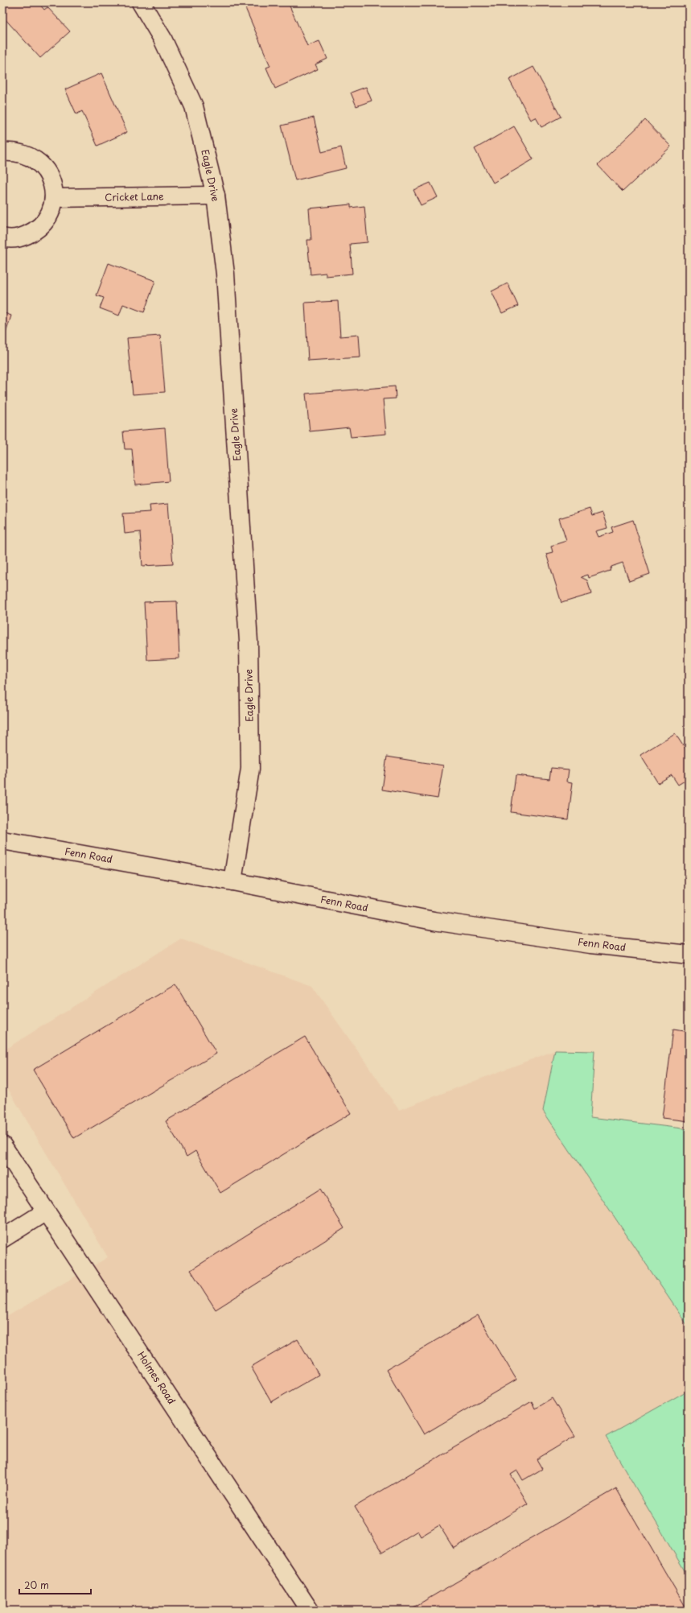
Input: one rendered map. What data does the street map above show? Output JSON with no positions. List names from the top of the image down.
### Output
{
  "streets": {
    "street": [
      "Eagle Drive",
      "Cricket Lane",
      "Fenn Road",
      "Holmes Road"
    ]
  },
  "crossings": [
    ["Eagle Drive", "Cricket Lane"],
    ["Eagle Drive", "Fenn Road"]
  ],
  "scale_bar": "20 m"
}
